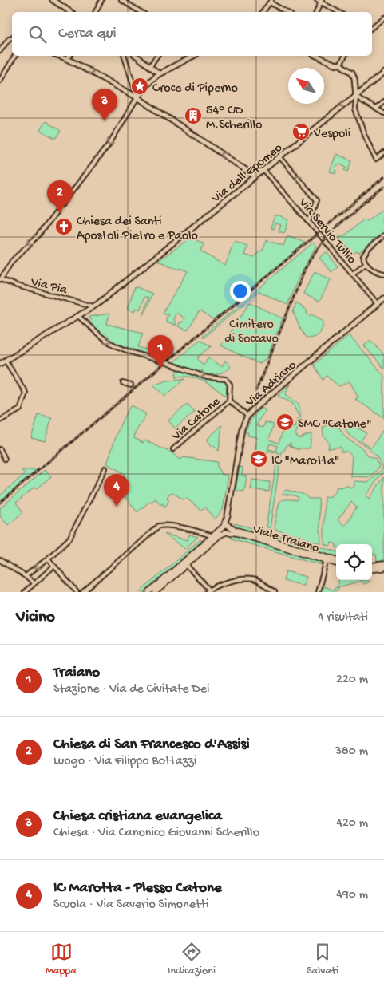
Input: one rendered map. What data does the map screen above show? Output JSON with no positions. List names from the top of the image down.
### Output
{
  "streets": {
    "main road": ["Viale Traiano"],
    "street": [
      "Via dell'Epomeo",
      "Via Servio Tullio",
      "Via Pia",
      "Via Adriano",
      "Via Catone"
    ]
  },
  "crossings": [
    ["Via dell'Epomeo", "Via Servio Tullio"],
    ["Via dell'Epomeo", "Via Pia"],
    ["Via Servio Tullio", "Via Adriano"],
    ["Via Adriano", "Viale Traiano"]
  ],
  "parks": ["Cimitero di Soccavo"],
  "places": {
    "place": ["Croce di Piperno"],
    "building": ["54° CD M.Scherillo"],
    "supermarket": ["Vespoli"],
    "church": ["Chiesa dei Santi Apostoli Pietro e Paolo"],
    "school or university": ["SMC \"Catone\"", "IC \"Marotta\""]
  },
  "north": "top left",
  "page": {
    "search": "Cerca qui",
    "pins": [
      "3",
      "2",
      "1",
      "4"
    ],
    "heading": ["Vicino", "4 risultati"],
    "list": [
      {
        "mark": "1",
        "name": "Traiano",
        "note": "Stazione · Via de Civitate Dei",
        "value": "220 m"
      },
      {
        "mark": "2",
        "name": "Chiesa di San Francesco d'Assisi",
        "note": "Luogo · Via Filippo Bottazzi",
        "value": "380 m"
      },
      {
        "mark": "3",
        "name": "Chiesa cristiana evangelica",
        "note": "Chiesa · Via Canonico Giovanni Scherillo",
        "value": "420 m"
      },
      {
        "mark": "4",
        "name": "IC Marotta - Plesso Catone",
        "note": "Scuola · Via Saverio Simonetti",
        "value": "490 m"
      }
    ],
    "nav": ["Mappa", "Indicazioni", "Salvati"]
  }
}
